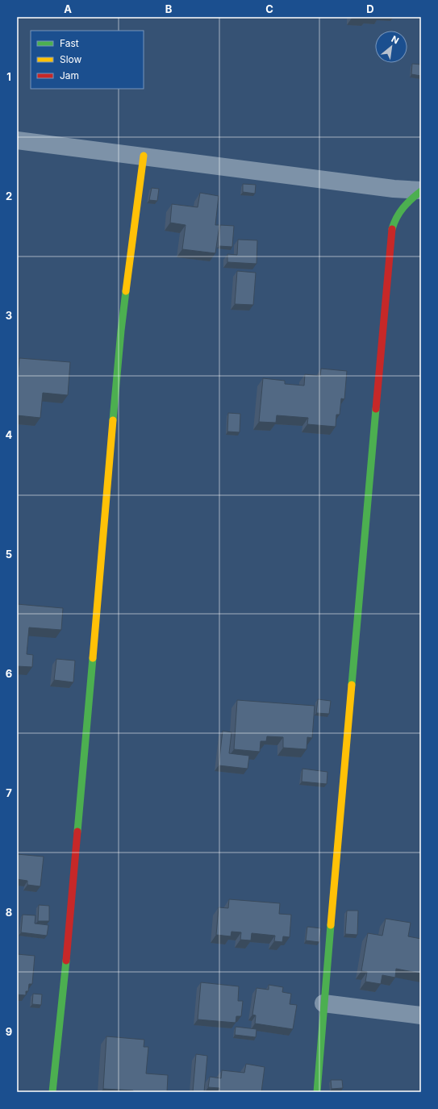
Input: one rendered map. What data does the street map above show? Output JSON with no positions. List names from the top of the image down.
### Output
{
  "legend": ["Fast", "Slow", "Jam"],
  "north": "top right",
  "grid": {
    "columns": [
      "A",
      "B",
      "C",
      "D"
    ],
    "rows": [
      "1",
      "2",
      "3",
      "4",
      "5",
      "6",
      "7",
      "8",
      "9"
    ]
  }
}
